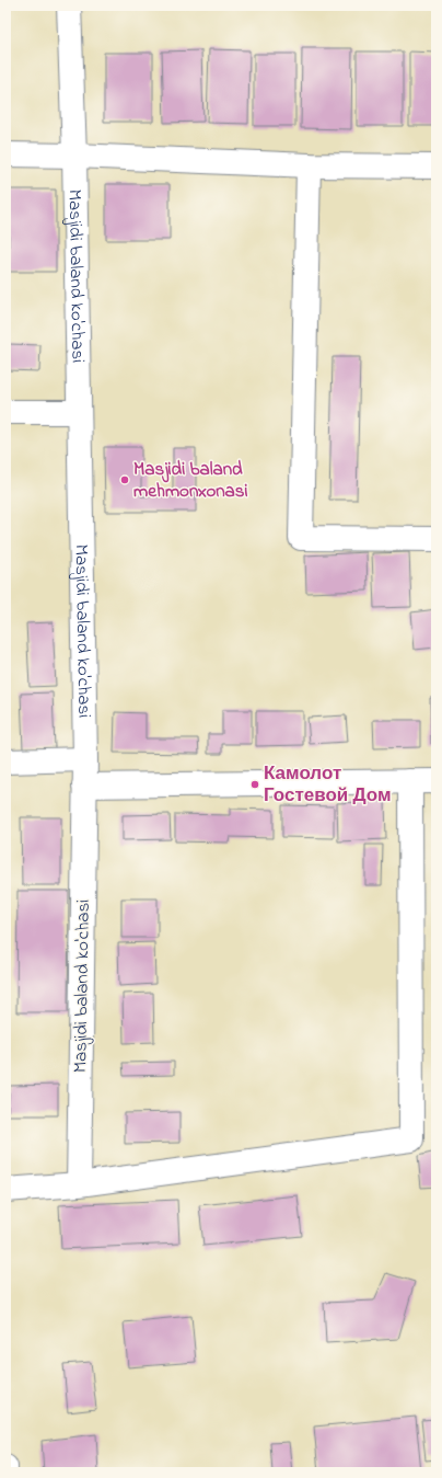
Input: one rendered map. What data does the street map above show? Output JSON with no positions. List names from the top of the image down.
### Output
{
  "streets": {
    "street": ["Masjidi baland ko'chasi"]
  },
  "places": ["Masjidi baland mehmonxonasi", "Камолот Гостевой Дом"]
}
